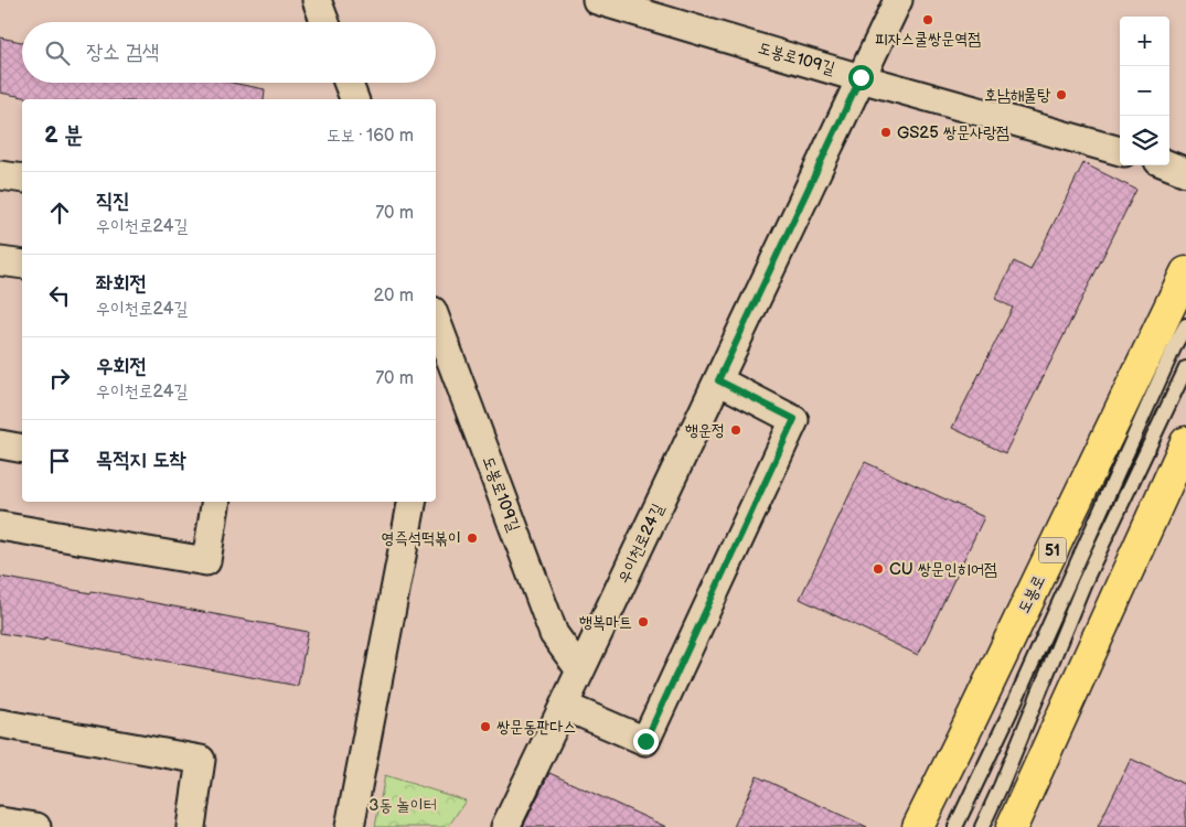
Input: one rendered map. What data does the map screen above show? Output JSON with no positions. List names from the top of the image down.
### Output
{
  "streets": {
    "main road": ["51", "도봉로"],
    "street": ["도봉로109길", "우이천로24길"]
  },
  "crossings": [
    ["도봉로109길", "우이천로24길"]
  ],
  "parks": ["3동 놀이터"],
  "places": [
    "피자스쿨쌍문역점",
    "호남해물탕",
    "GS25 쌍문사랑점",
    "행운정",
    "영즉석떡볶이",
    "CU 쌍문인히어점",
    "행복마트",
    "쌍문동판다스"
  ],
  "page": {
    "map_buttons": ["+", "−"],
    "search": "장소 검색",
    "heading": ["2 분", "도보 · 160 m"],
    "list": [
      ["직진", "우이천로24길", "70 m"],
      ["좌회전", "우이천로24길", "20 m"],
      ["우회전", "우이천로24길", "70 m"],
      "목적지 도착"
    ]
  }
}
